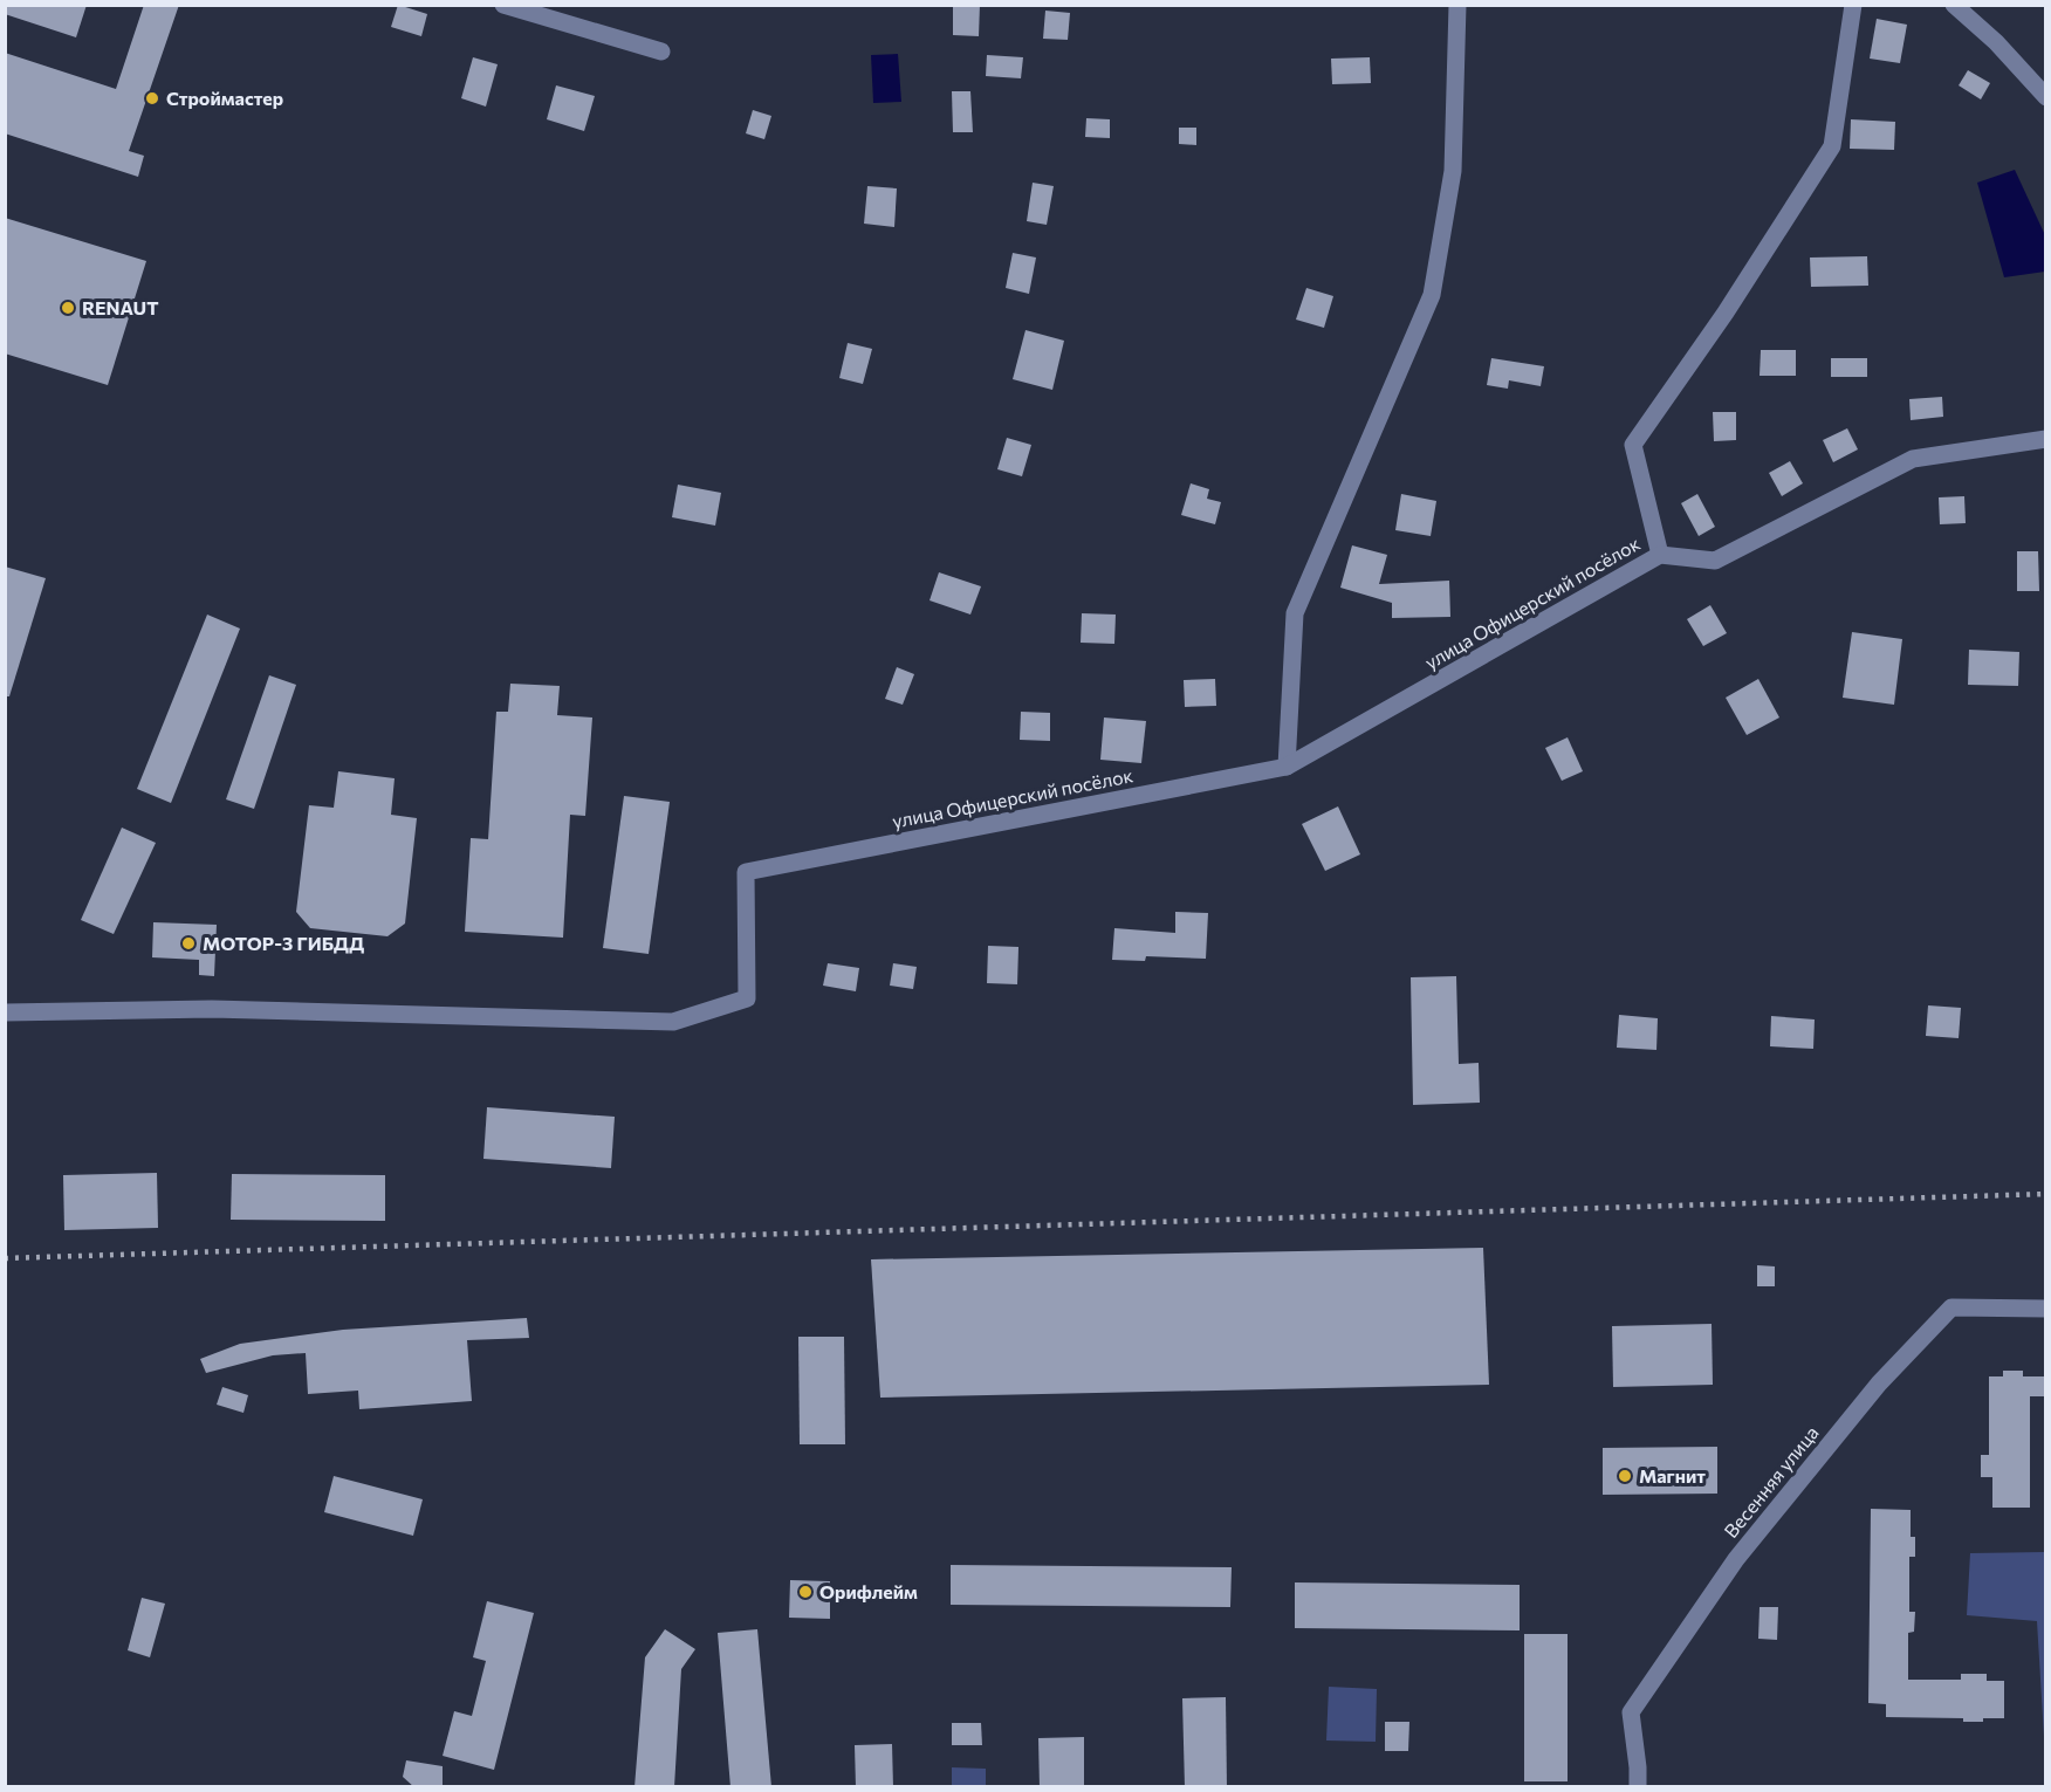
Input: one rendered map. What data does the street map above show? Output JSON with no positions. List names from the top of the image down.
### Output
{
  "streets": {
    "street": ["улица Офицерский посёлок", "Весенняя улица"]
  },
  "places": [
    "Строймастер",
    "RENAUT",
    "МОТОР-3 ГИБДД",
    "Магнит",
    "Орифлейм"
  ]
}
